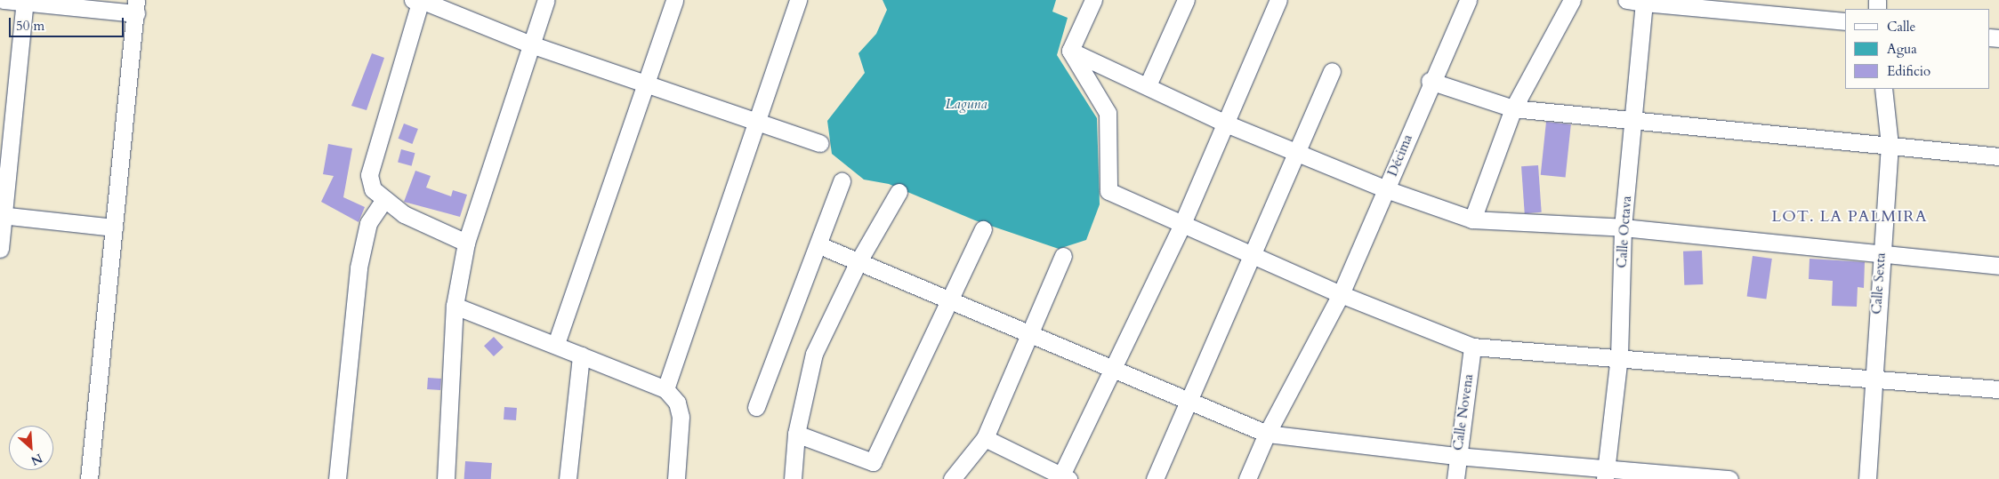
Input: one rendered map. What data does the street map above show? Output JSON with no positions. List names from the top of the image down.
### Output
{
  "streets": {
    "street": [
      "Décima",
      "Calle Octava",
      "Calle Sexta",
      "Calle Novena"
    ]
  },
  "districts": ["LOT. LA PALMIRA"],
  "water": ["Laguna"],
  "legend": ["Calle", "Agua", "Edificio"],
  "scale_bar": "50 m",
  "north": "bottom right"
}
